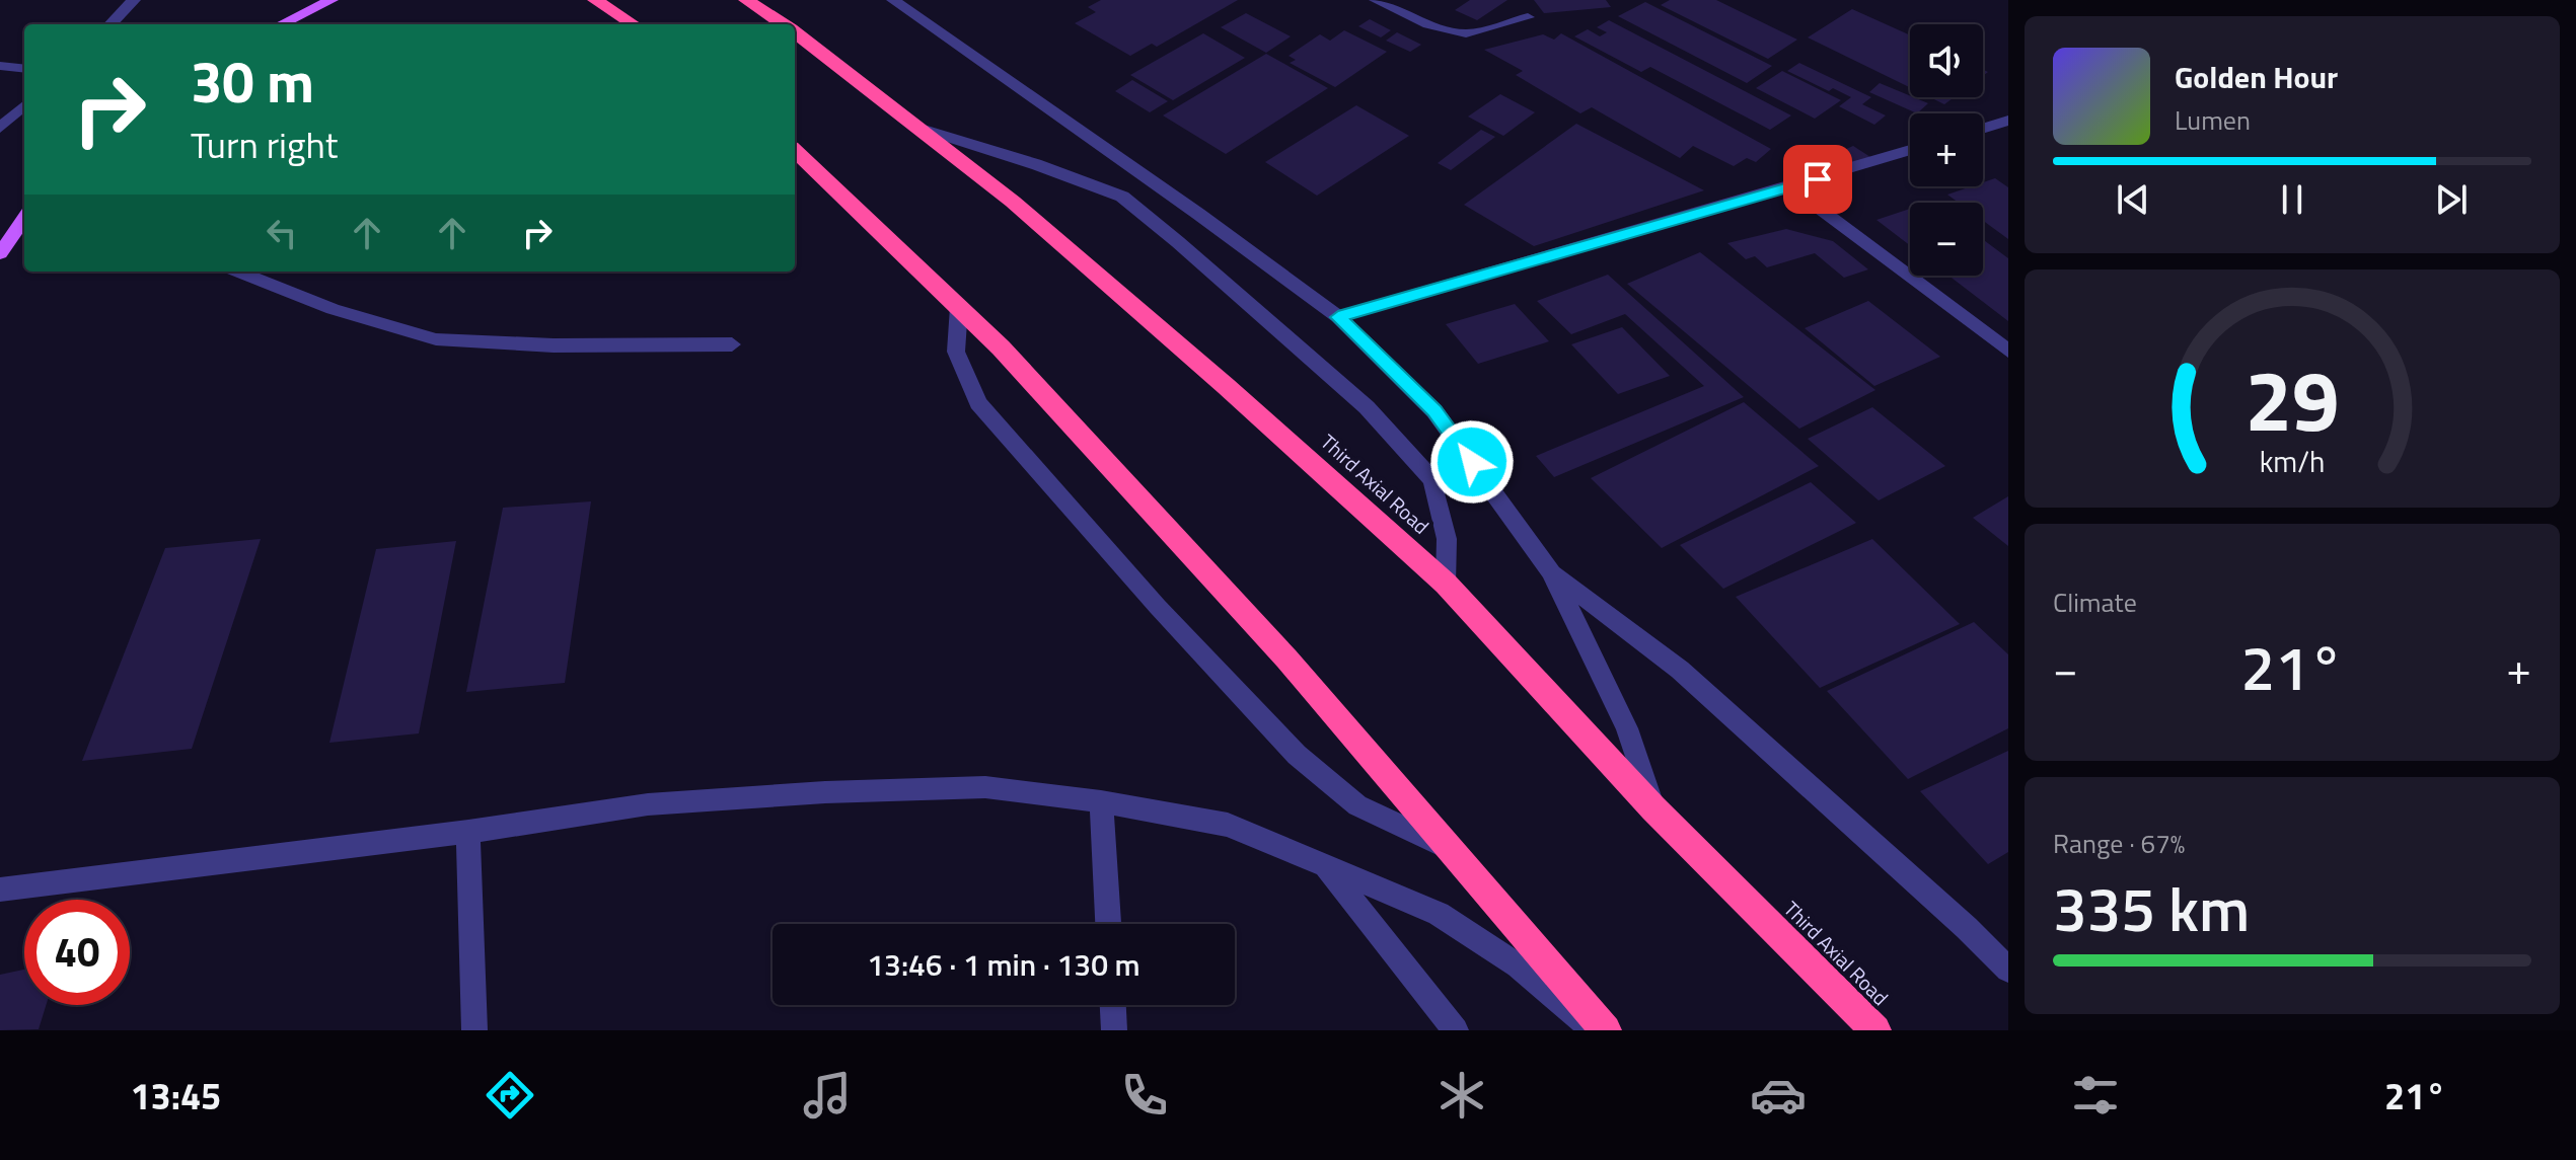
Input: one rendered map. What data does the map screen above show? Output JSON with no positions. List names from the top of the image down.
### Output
{
  "streets": {
    "highway": ["Third Axial Road"]
  },
  "page": {
    "map_buttons": ["+", "−"],
    "turn": ["30 m", "Turn right"],
    "song": ["Golden Hour", "Lumen"],
    "tile": [
      "Climate",
      ["Range · 67%", "335 km"]
    ],
    "heat": ["−", "21°", "+"],
    "limit": "40",
    "trip": "13:46 · 1 min · 130 m",
    "tabs": ["13:45", "21°"],
    "gauge": ["29", "km/h"]
  }
}
